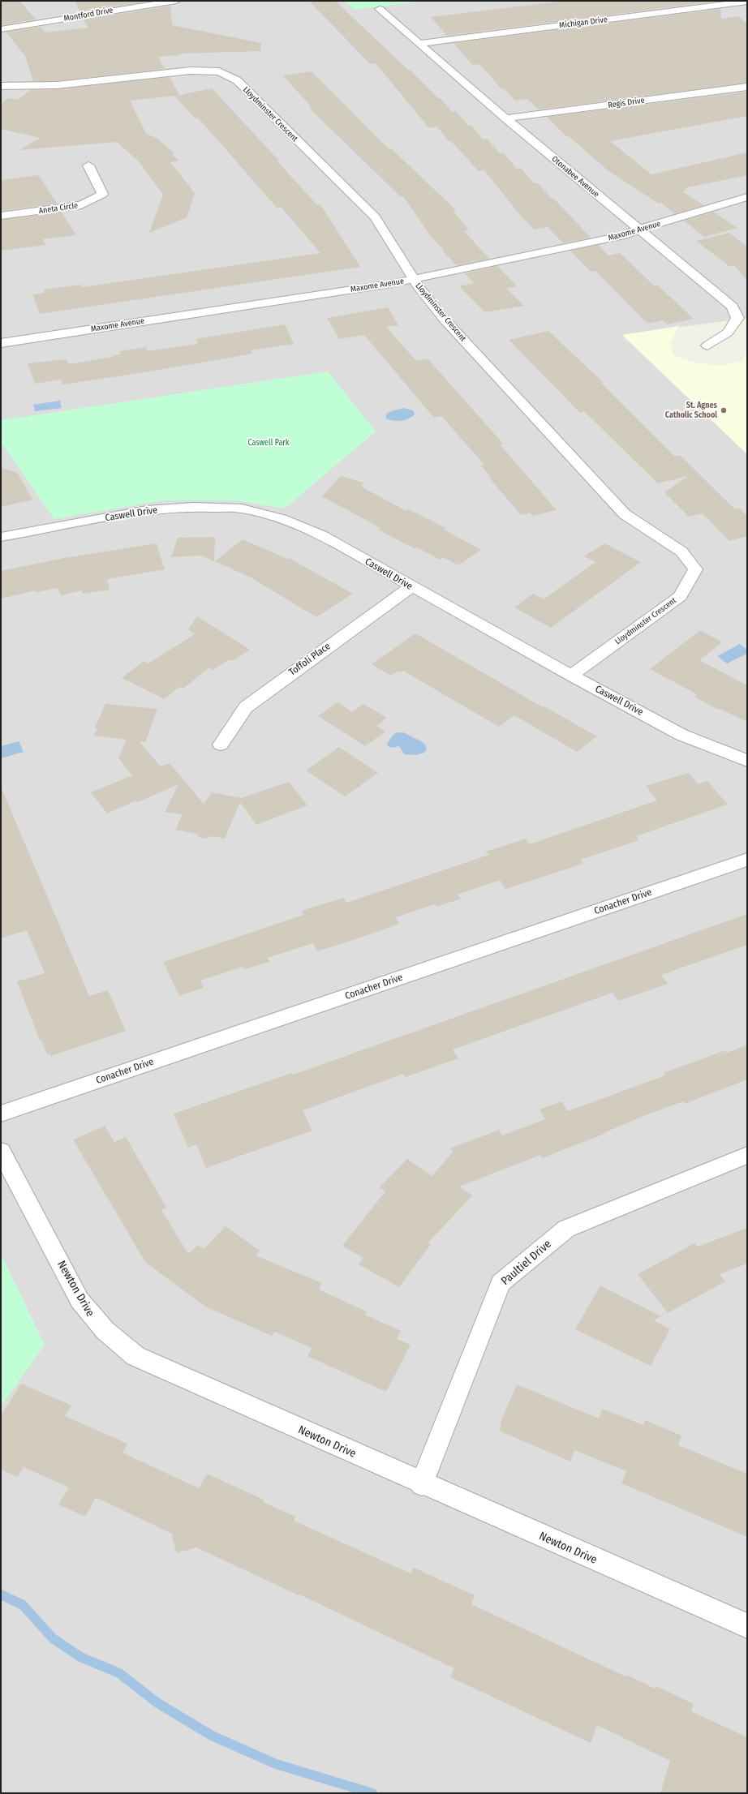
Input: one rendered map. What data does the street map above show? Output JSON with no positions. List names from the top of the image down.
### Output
{
  "streets": {
    "street": [
      "Montford Drive",
      "Michigan Drive",
      "Regis Drive",
      "Lloydminster Crescent",
      "Otonabee Avenue",
      "Aneta Circle",
      "Maxome Avenue",
      "Caswell Drive",
      "Toffoli Place",
      "Conacher Drive",
      "Paultiel Drive",
      "Newton Drive"
    ]
  },
  "crossings": [
    ["Michigan Drive", "Otonabee Avenue"],
    ["Regis Drive", "Otonabee Avenue"],
    ["Lloydminster Crescent", "Maxome Avenue"],
    ["Lloydminster Crescent", "Caswell Drive"],
    ["Otonabee Avenue", "Maxome Avenue"],
    ["Caswell Drive", "Toffoli Place"],
    ["Paultiel Drive", "Newton Drive"]
  ],
  "parks": ["Caswell Park"],
  "places": ["St. Agnes Catholic School"]
}
